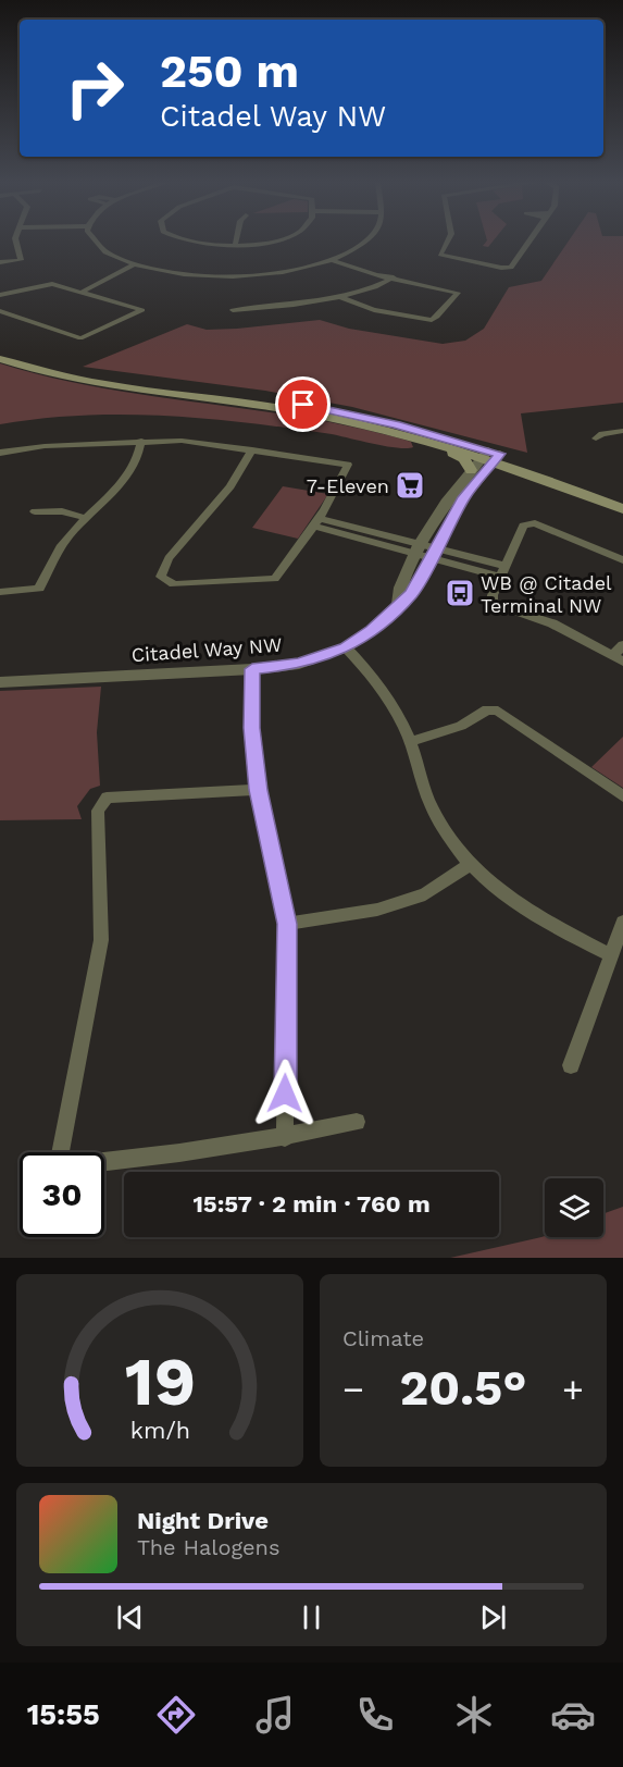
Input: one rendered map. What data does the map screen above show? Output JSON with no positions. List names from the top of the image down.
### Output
{
  "streets": {
    "street": ["Citadel Way NW"]
  },
  "places": {
    "supermarket": ["7-Eleven"],
    "bus stop": ["WB @ Citadel Terminal NW"]
  },
  "page": {
    "turn": ["250 m", "Citadel Way NW"],
    "limit": "30",
    "trip": "15:57 · 2 min · 760 m",
    "tile": "Climate",
    "heat": ["−", "20.5°", "+"],
    "song": ["Night Drive", "The Halogens"],
    "tabs": "15:55",
    "gauge": ["19", "km/h"]
  }
}
